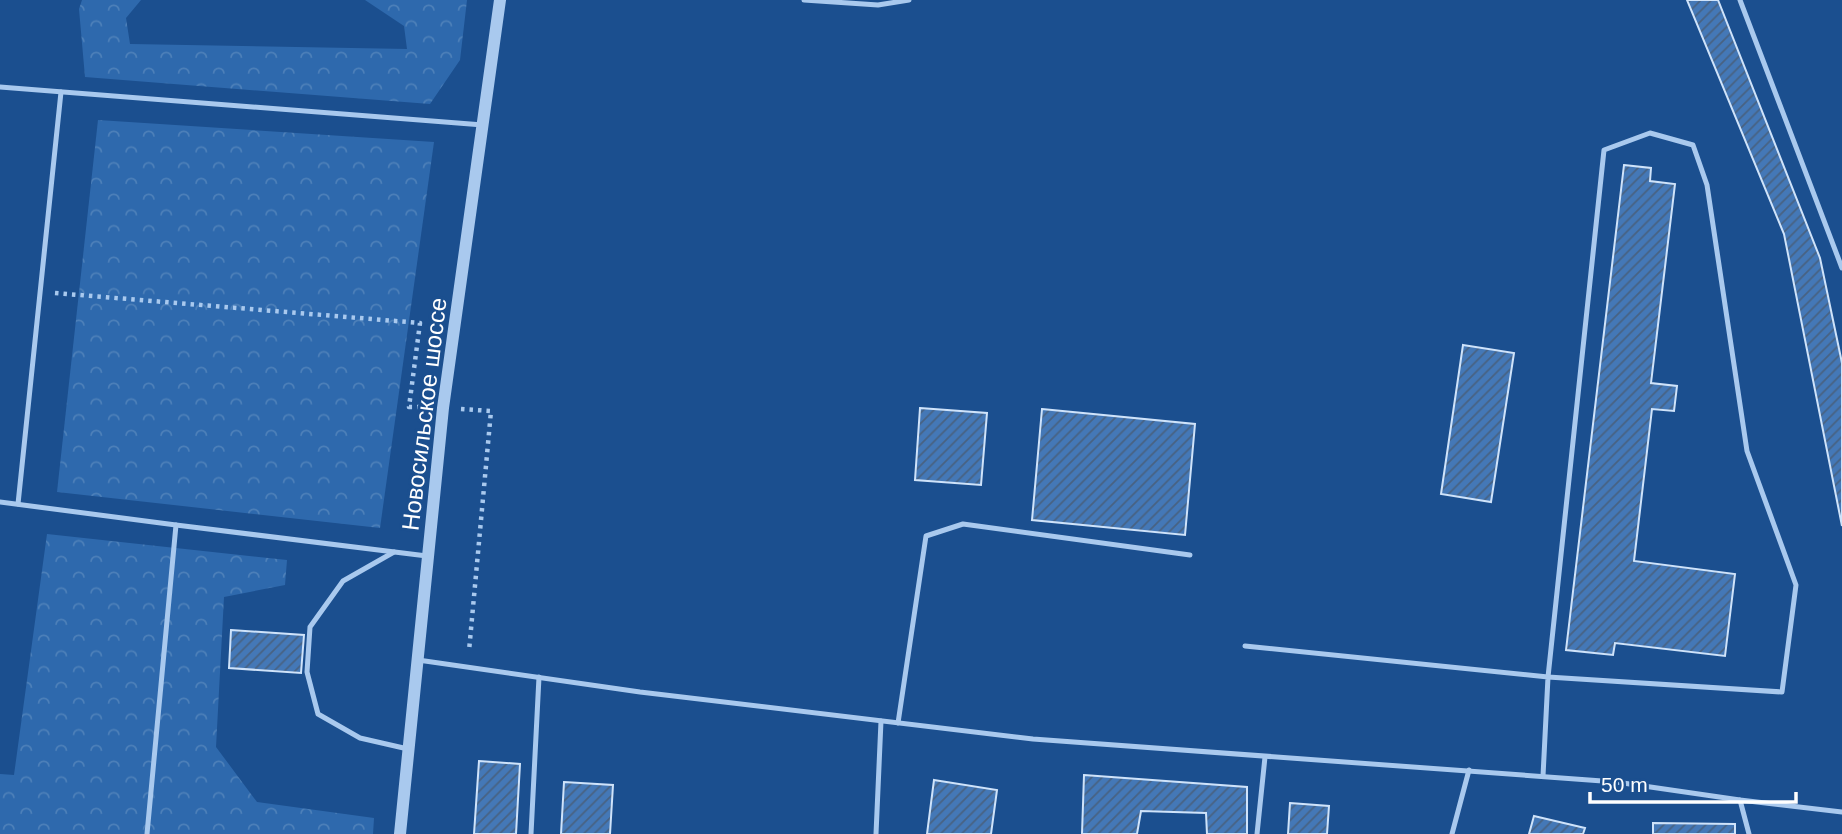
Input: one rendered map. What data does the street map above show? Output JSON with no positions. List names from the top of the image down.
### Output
{
  "streets": {
    "street": ["Новосильское шоссе"]
  },
  "scale_bar": "50 m"
}
